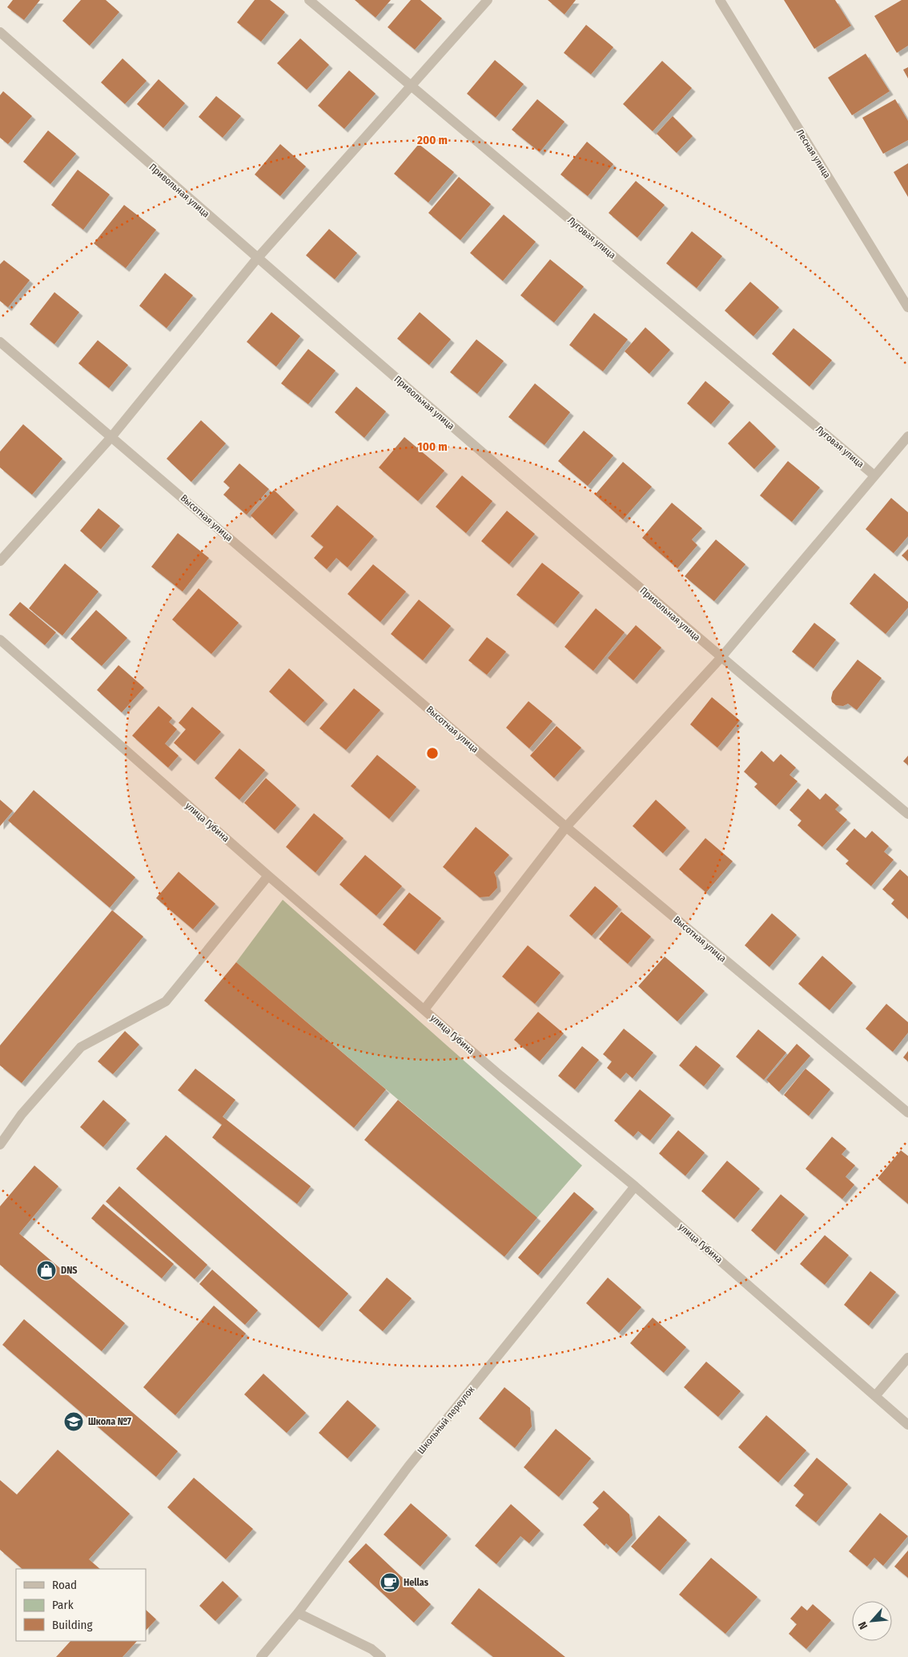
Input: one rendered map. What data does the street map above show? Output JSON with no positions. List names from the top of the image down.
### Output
{
  "streets": {
    "street": [
      "Лесная улица",
      "Привольная улица",
      "Луговая улица",
      "Высотная улица",
      "улица Губина",
      "Школьный переулок"
    ]
  },
  "crossings": [
    ["улица Губина", "Школьный переулок"]
  ],
  "places": {
    "shop": ["DNS"],
    "school or university": ["Школа №7"],
    "cafe": ["Hellas"]
  },
  "legend": ["Road", "Park", "Building"],
  "north": "bottom left",
  "rings": ["200 m", "100 m"]
}
